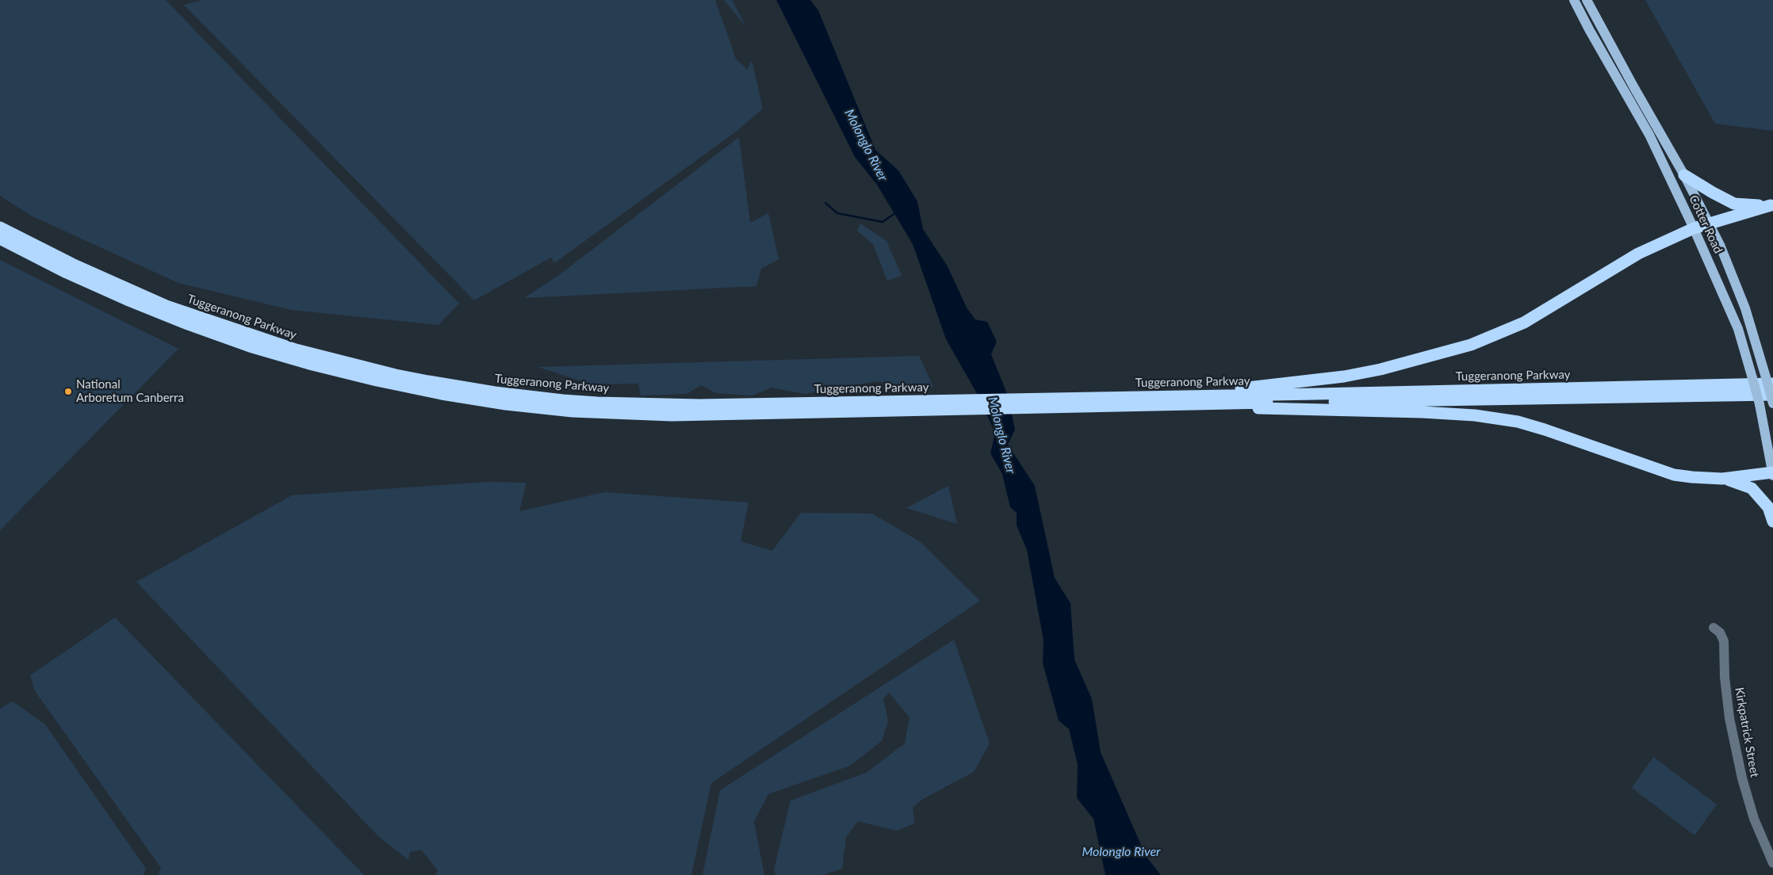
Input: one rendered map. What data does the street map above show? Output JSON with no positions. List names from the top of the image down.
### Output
{
  "streets": {
    "highway": ["Tuggeranong Parkway"],
    "main road": ["Cotter Road"],
    "street": ["Kirkpatrick Street"]
  },
  "crossings": [
    ["Cotter Road", "Tuggeranong Parkway"]
  ],
  "water": ["Molonglo River"],
  "places": ["National Arboretum Canberra"]
}
